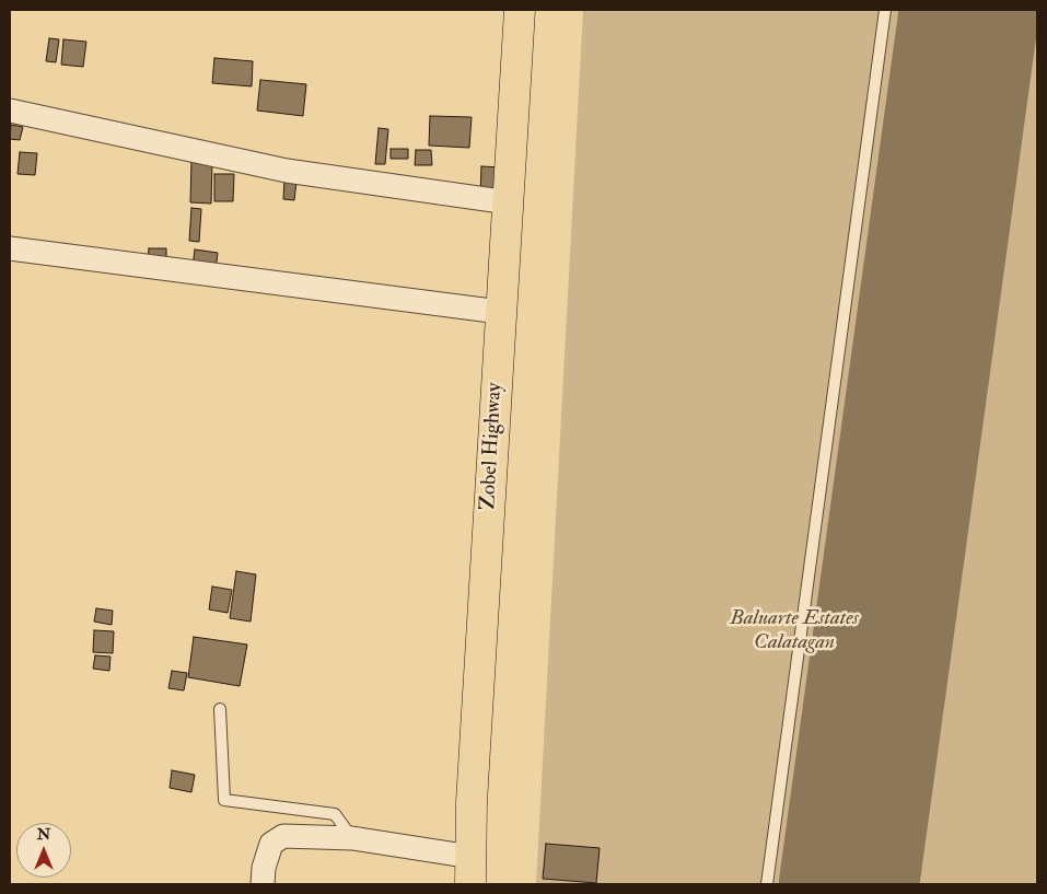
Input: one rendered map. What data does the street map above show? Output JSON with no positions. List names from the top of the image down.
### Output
{
  "streets": {
    "main road": ["Zobel Highway"]
  },
  "parks": ["Baluarte Estates Calatagan"],
  "north": "top"
}
